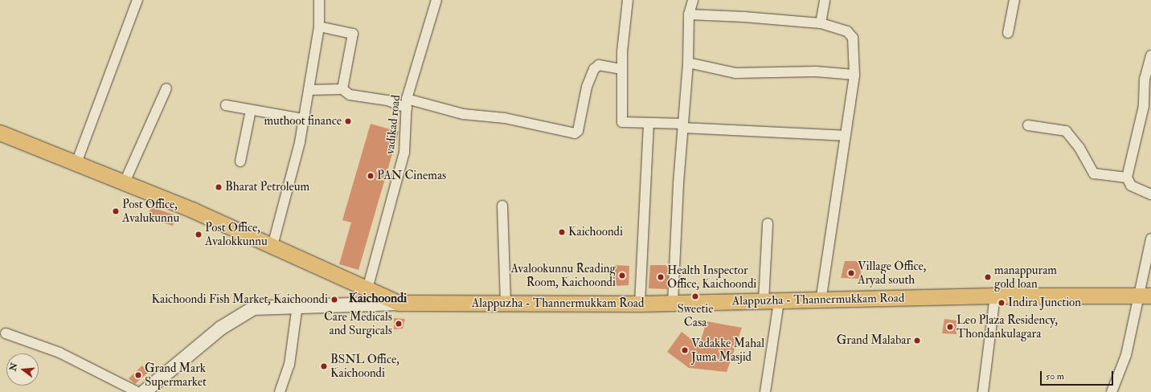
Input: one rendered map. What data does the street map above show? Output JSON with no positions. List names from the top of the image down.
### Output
{
  "streets": {
    "main road": ["Alappuzha - Thannermukkam Road"],
    "street": ["vadikad road"]
  },
  "crossings": [
    ["vadikad road", "Alappuzha - Thannermukkam Road"]
  ],
  "districts": ["Kaichoondi"],
  "places": [
    "muthoot finance",
    "PAN Cinemas",
    "Bharat Petroleum",
    "Post Office, Avalukunnu",
    "Kaichoondi",
    "Post Office, Avalokkunnu",
    "Village Office, Aryad south",
    "Avalookunnu Reading Room, Kaichoondi",
    "Health Inspector Office, Kaichoondi",
    "manappuram gold loan",
    "Sweetie Casa",
    "Kaichoondi Fish Market, Kaichoondi",
    "Indira Junction",
    "Care Medicals and Surgicals",
    "Leo Plaza Residency, Thondankulagara",
    "Grand Malabar",
    "Vadakke Mahal Juma Masjid",
    "BSNL Office, Kaichoondi",
    "Grand Mark Supermarket"
  ],
  "scale_bar": "50 m",
  "north": "left"
}
